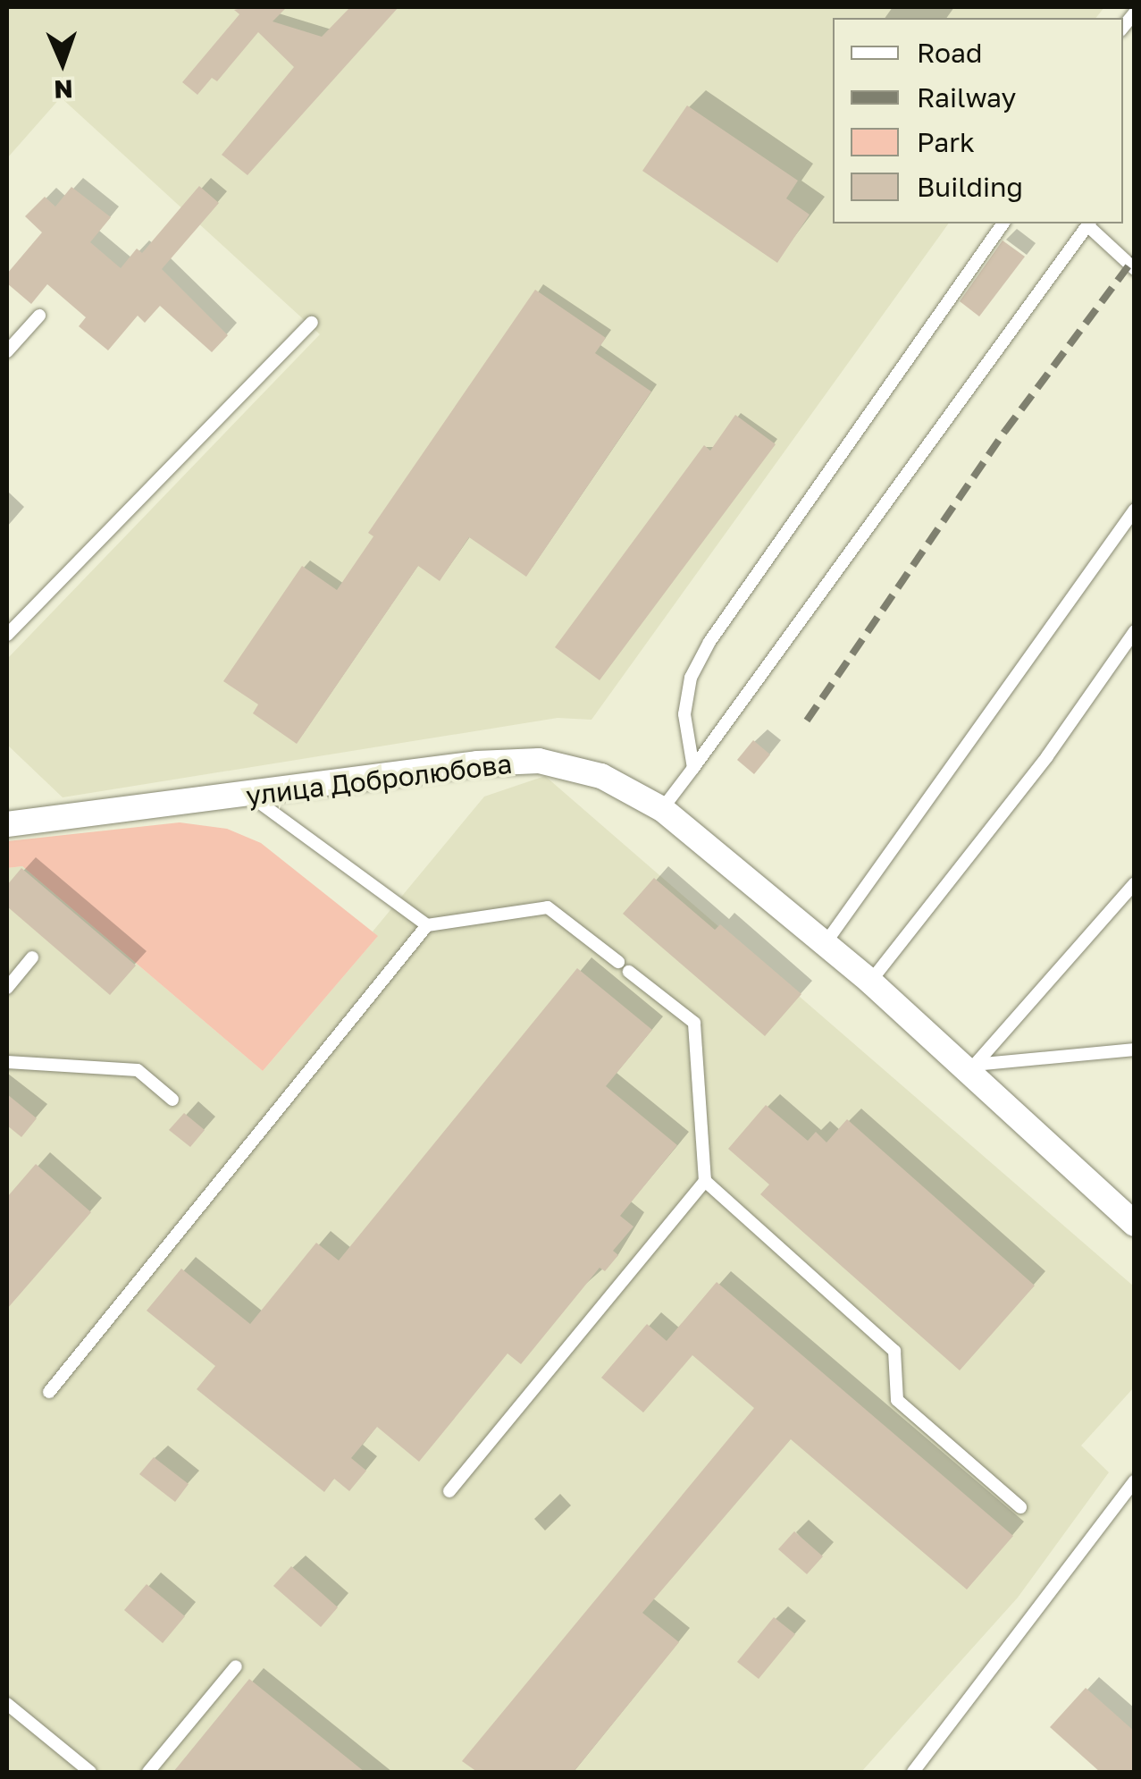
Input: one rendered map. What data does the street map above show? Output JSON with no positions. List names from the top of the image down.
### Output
{
  "streets": {
    "street": ["улица Добролюбова"]
  },
  "legend": [
    "Road",
    "Railway",
    "Park",
    "Building"
  ],
  "north": "bottom"
}
